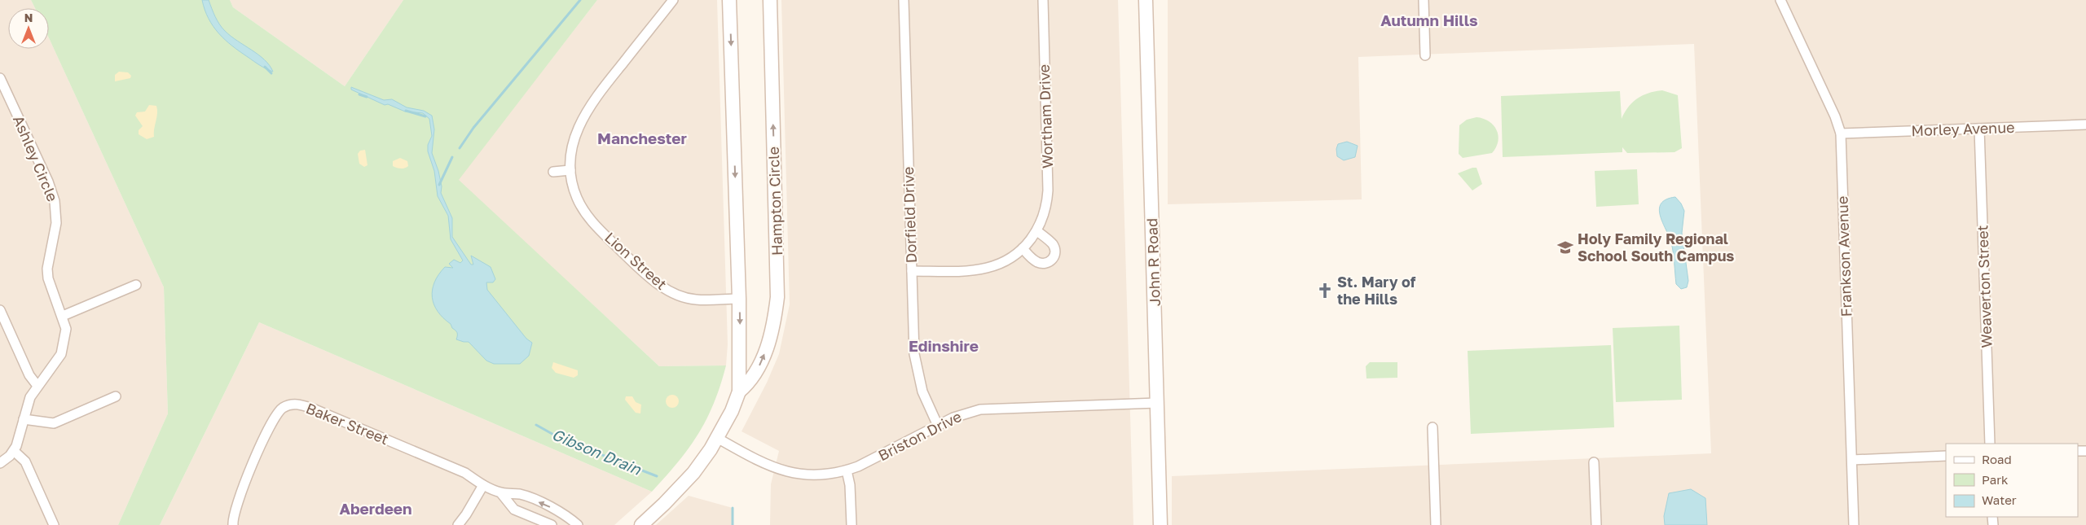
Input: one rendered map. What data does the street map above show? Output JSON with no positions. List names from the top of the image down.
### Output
{
  "streets": {
    "street": [
      "Wortham Drive",
      "Morley Avenue",
      "Ashley Circle",
      "Hampton Circle",
      "Dorfield Drive",
      "Frankson Avenue",
      "Lion Street",
      "John R Road",
      "Weaverton Street",
      "Baker Street",
      "Briston Drive"
    ]
  },
  "crossings": [
    ["Wortham Drive", "Dorfield Drive"],
    ["Morley Avenue", "Frankson Avenue"],
    ["Morley Avenue", "Weaverton Street"],
    ["Hampton Circle", "Lion Street"],
    ["Hampton Circle", "Briston Drive"],
    ["Dorfield Drive", "Briston Drive"],
    ["John R Road", "Briston Drive"]
  ],
  "districts": [
    "Autumn Hills",
    "Manchester",
    "Edinshire",
    "Aberdeen"
  ],
  "water": ["Gibson Drain"],
  "places": {
    "school or university": ["Holy Family Regional School South Campus"],
    "church": ["St. Mary of the Hills"]
  },
  "legend": ["Road", "Park", "Water"],
  "north": "top"
}
